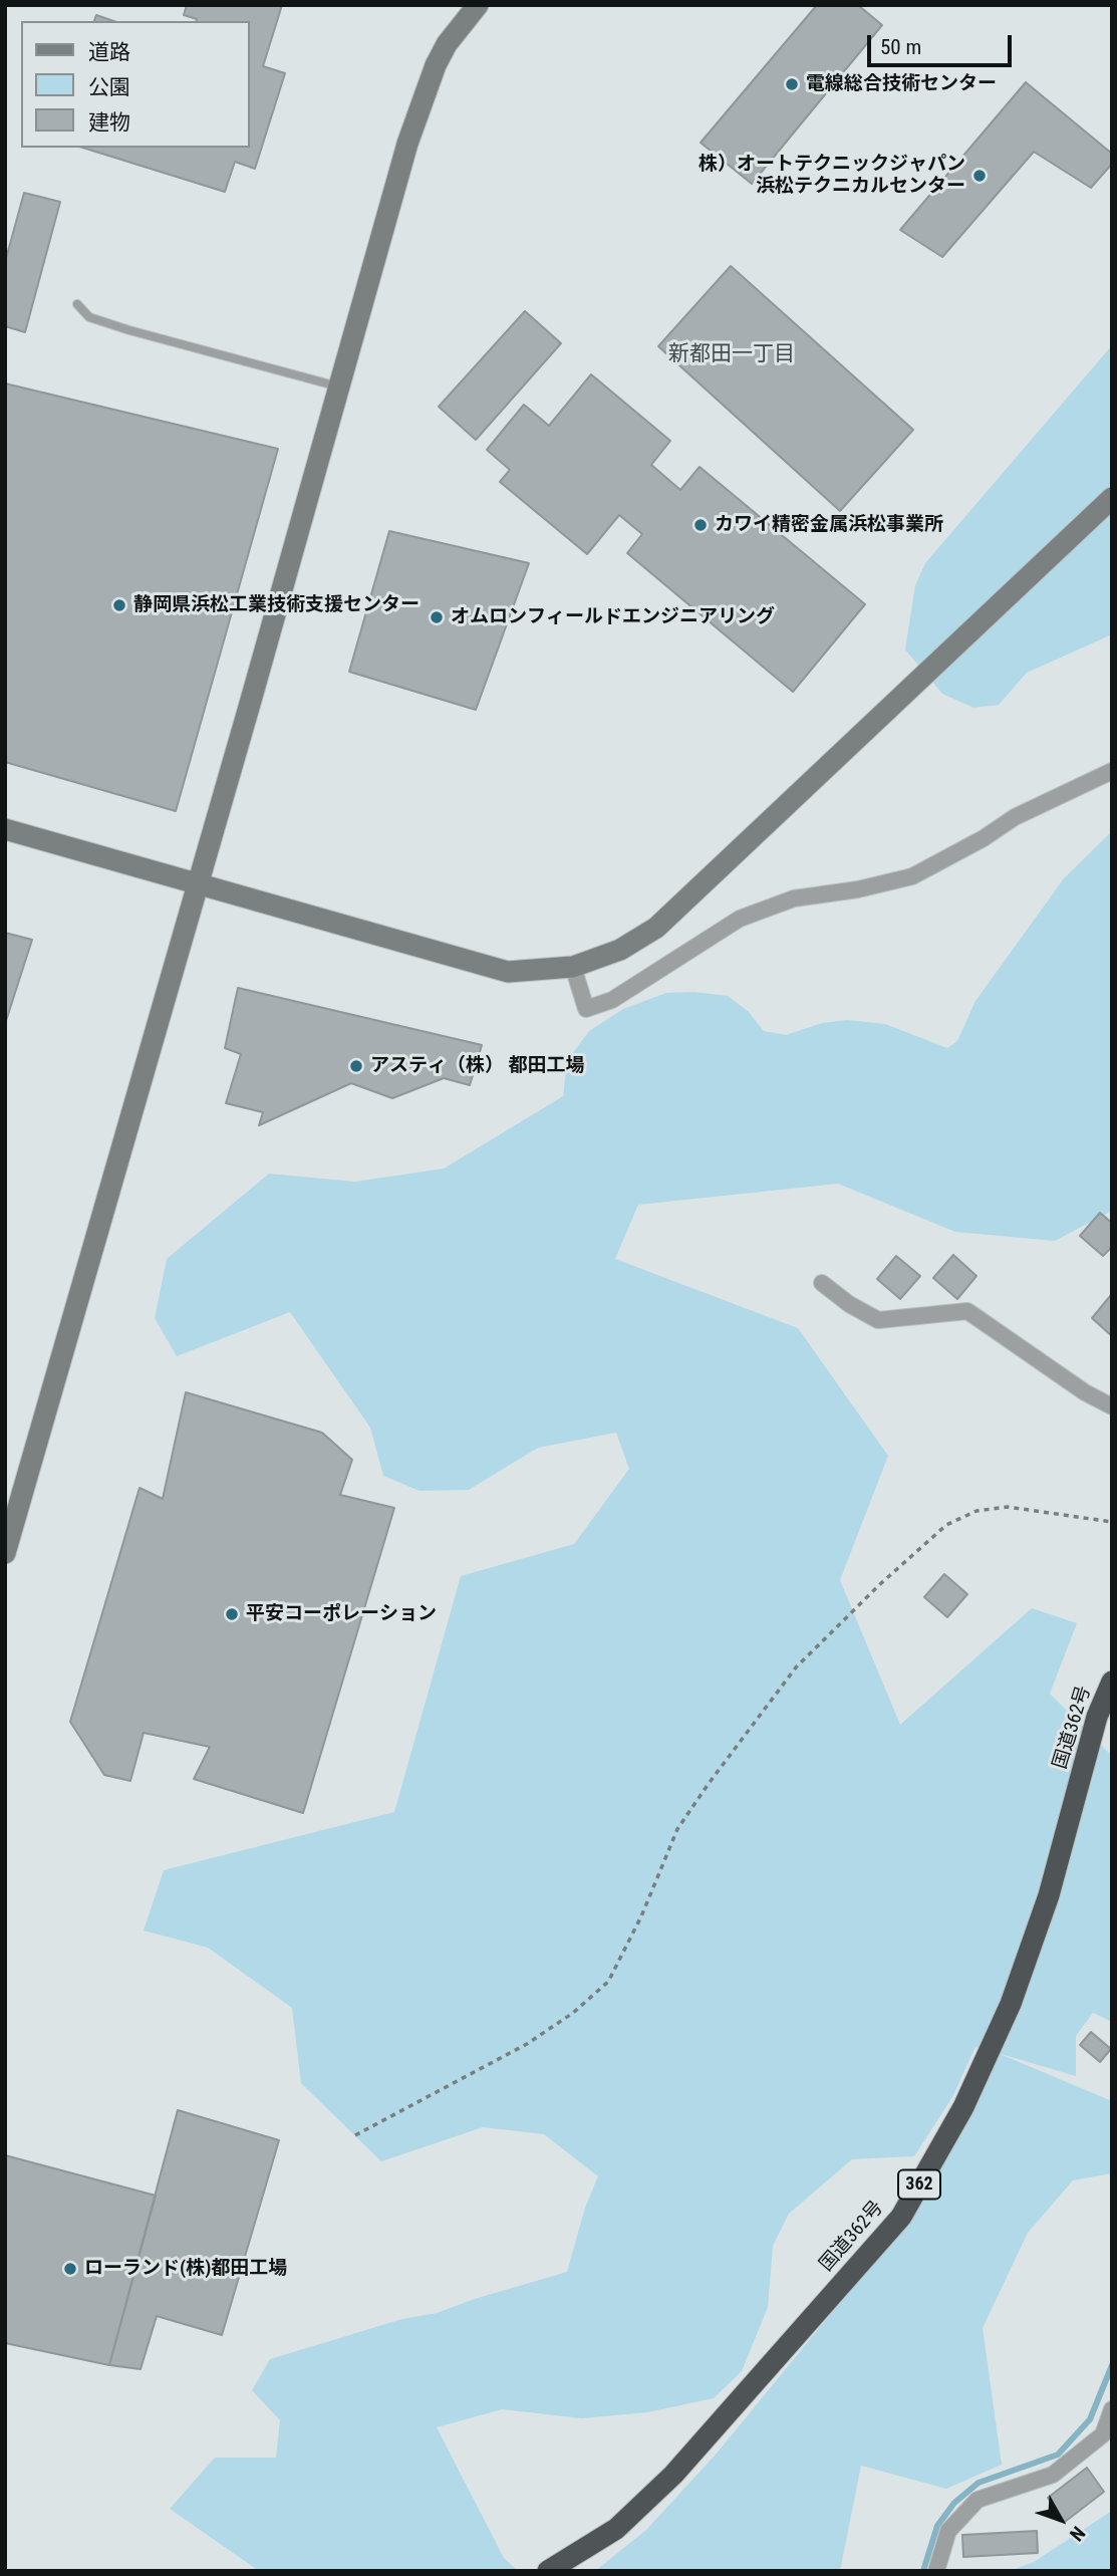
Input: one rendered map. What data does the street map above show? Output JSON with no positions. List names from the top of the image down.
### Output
{
  "streets": {
    "highway": ["国道362号", "362"]
  },
  "districts": ["新都田一丁目"],
  "places": [
    "電線総合技術センター",
    "株）オートテクニックジャパン 浜松テクニカルセンター",
    "カワイ精密金属浜松事業所",
    "静岡県浜松工業技術支援センター",
    "オムロンフィールドエンジニアリング",
    "アスティ（株） 都田工場",
    "平安コーポレーション",
    "ローランド(株)都田工場"
  ],
  "legend": ["道路", "公園", "建物"],
  "scale_bar": "50 m",
  "north": "bottom right"
}
